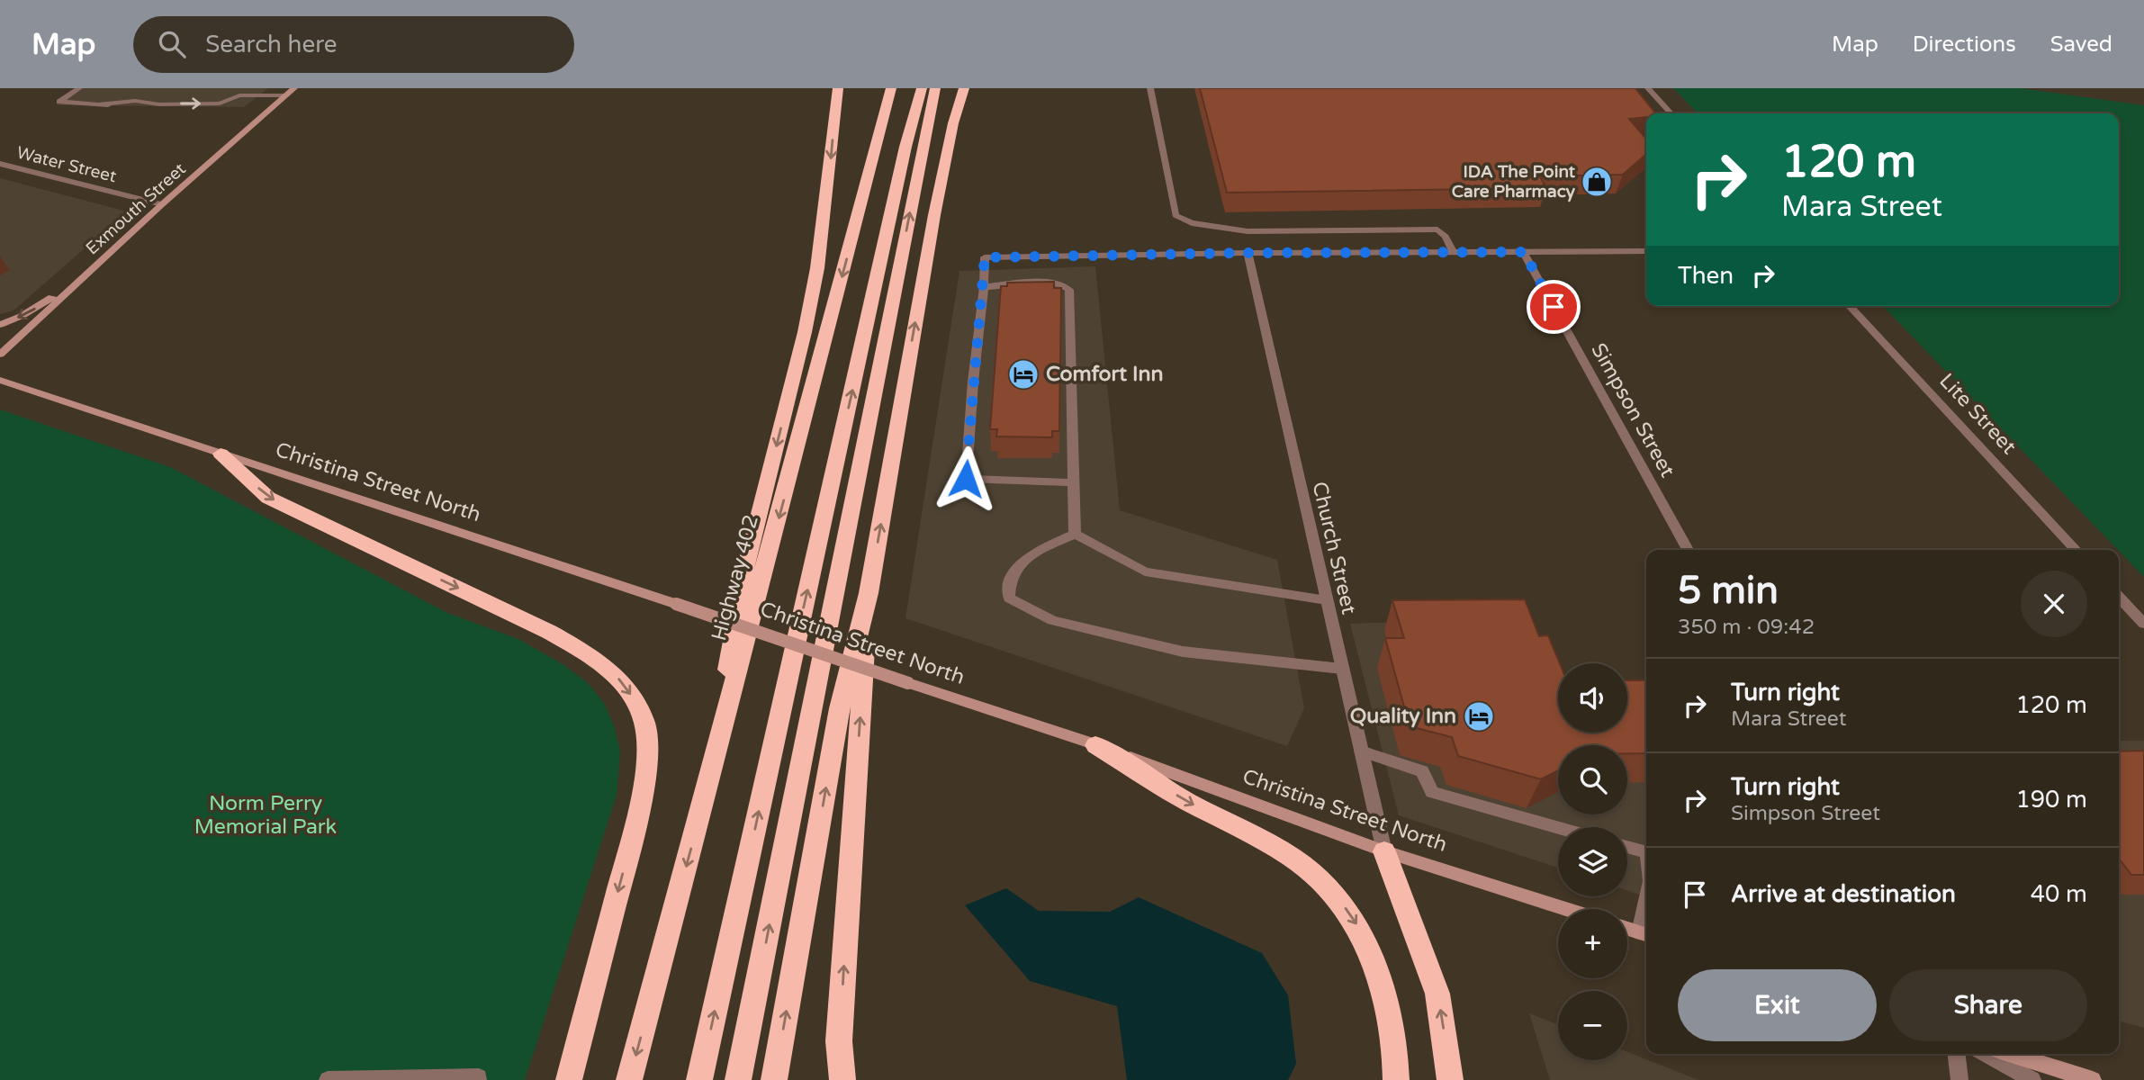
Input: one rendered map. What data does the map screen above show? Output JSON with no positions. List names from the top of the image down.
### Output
{
  "streets": {
    "highway": ["Highway 402"],
    "main road": ["Exmouth Street", "Christina Street North"],
    "street": [
      "Water Street",
      "Simpson Street",
      "Lite Street",
      "Church Street"
    ]
  },
  "crossings": [
    ["Water Street", "Exmouth Street"],
    ["Christina Street North", "Church Street"]
  ],
  "parks": ["Norm Perry Memorial Park"],
  "places": {
    "shop": ["IDA The Point Care Pharmacy"],
    "hotel": ["Comfort Inn", "Quality Inn"]
  },
  "page": {
    "header": "Map",
    "search": "Search here",
    "nav": ["Map", "Directions", "Saved"],
    "turn": ["120 m", "Mara Street"],
    "then": "Then",
    "heading": ["5 min", "350 m · 09:42"],
    "list": [
      {
        "name": "Turn right",
        "note": "Mara Street",
        "value": "120 m"
      },
      {
        "name": "Turn right",
        "note": "Simpson Street",
        "value": "190 m"
      },
      {
        "name": "Arrive at destination",
        "value": "40 m"
      }
    ],
    "map_buttons": ["+", "−"],
    "buttons": ["Exit", "Share"]
  }
}
